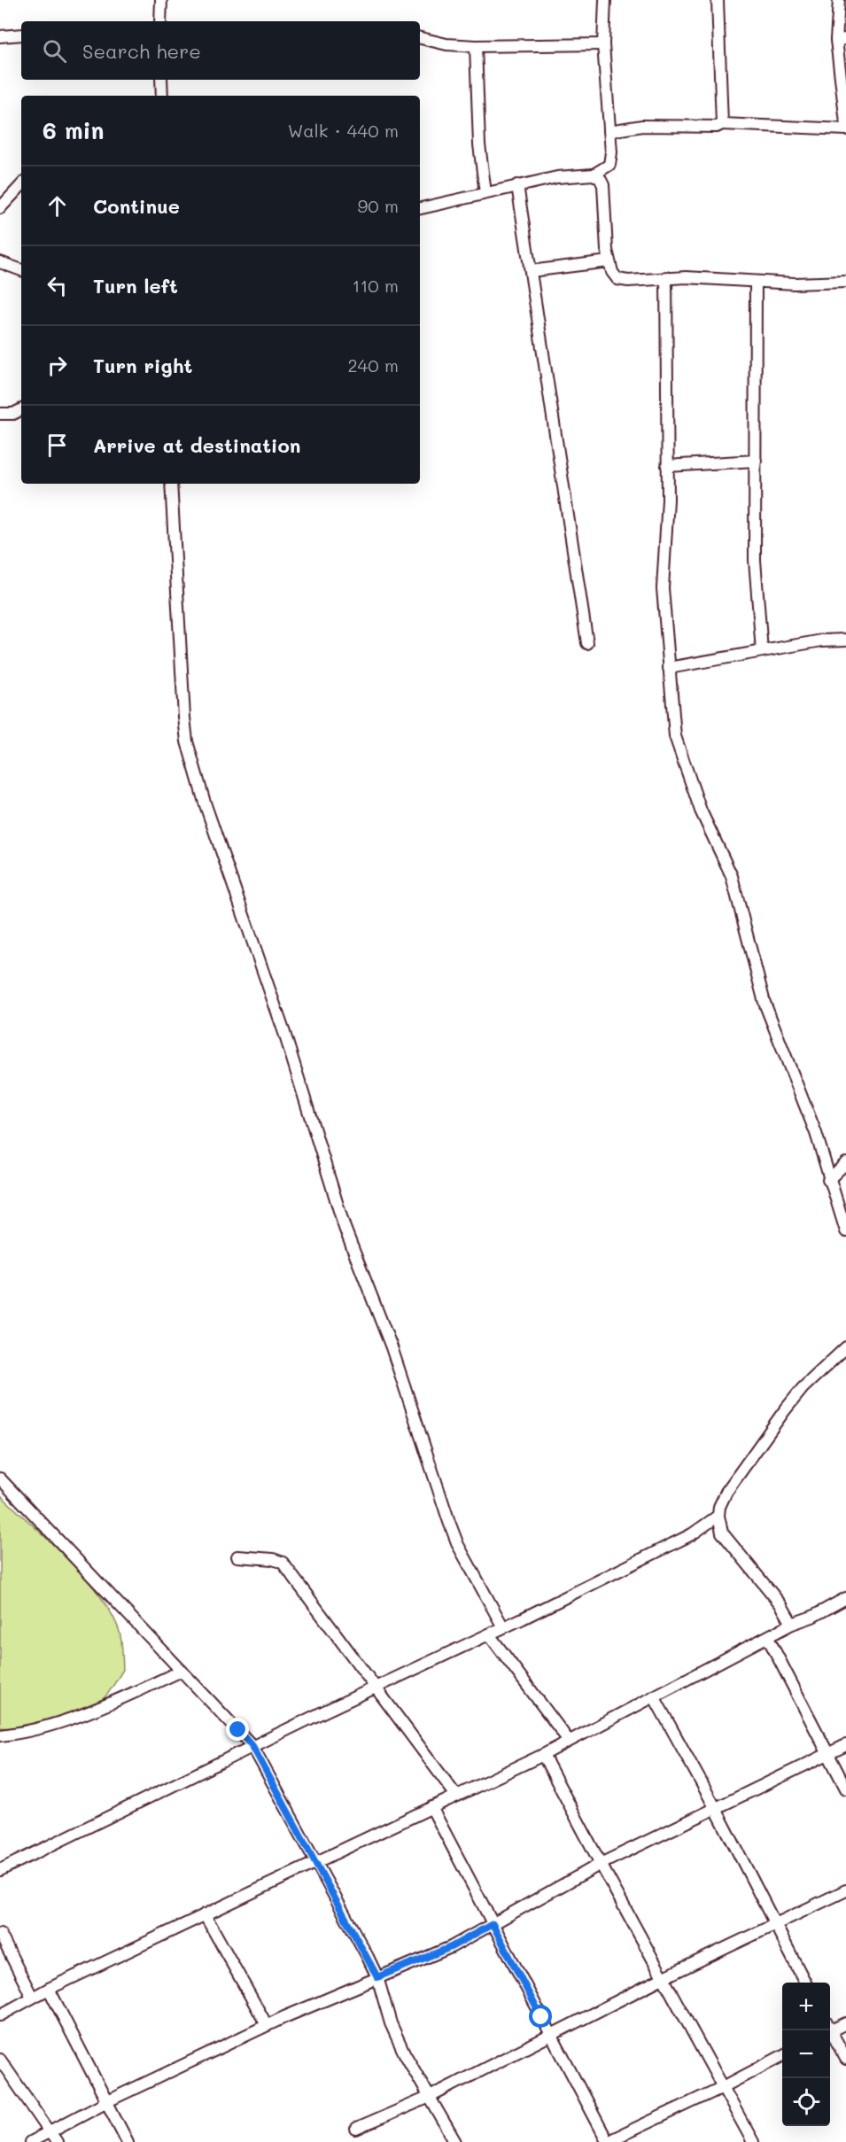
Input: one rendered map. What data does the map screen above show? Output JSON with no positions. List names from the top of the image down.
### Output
{
  "page": {
    "search": "Search here",
    "heading": ["6 min", "Walk · 440 m"],
    "list": [
      ["Continue", "90 m"],
      ["Turn left", "110 m"],
      ["Turn right", "240 m"],
      "Arrive at destination"
    ],
    "map_buttons": ["+", "−"]
  }
}
